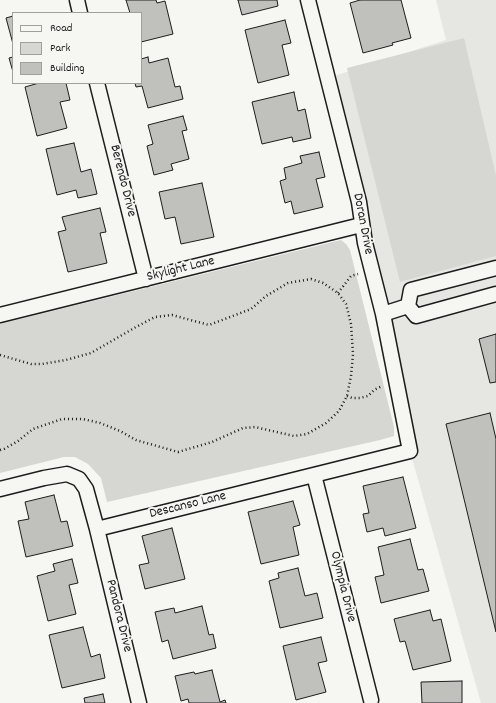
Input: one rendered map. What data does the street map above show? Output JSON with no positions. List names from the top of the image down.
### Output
{
  "streets": {
    "street": [
      "Berendo Drive",
      "Doran Drive",
      "Skylight Lane",
      "Descanso Lane",
      "Olympia Drive",
      "Pandora Drive"
    ]
  },
  "crossings": [
    ["Berendo Drive", "Skylight Lane"],
    ["Doran Drive", "Skylight Lane"],
    ["Doran Drive", "Descanso Lane"],
    ["Descanso Lane", "Olympia Drive"],
    ["Descanso Lane", "Pandora Drive"]
  ],
  "legend": ["Road", "Park", "Building"]
}
